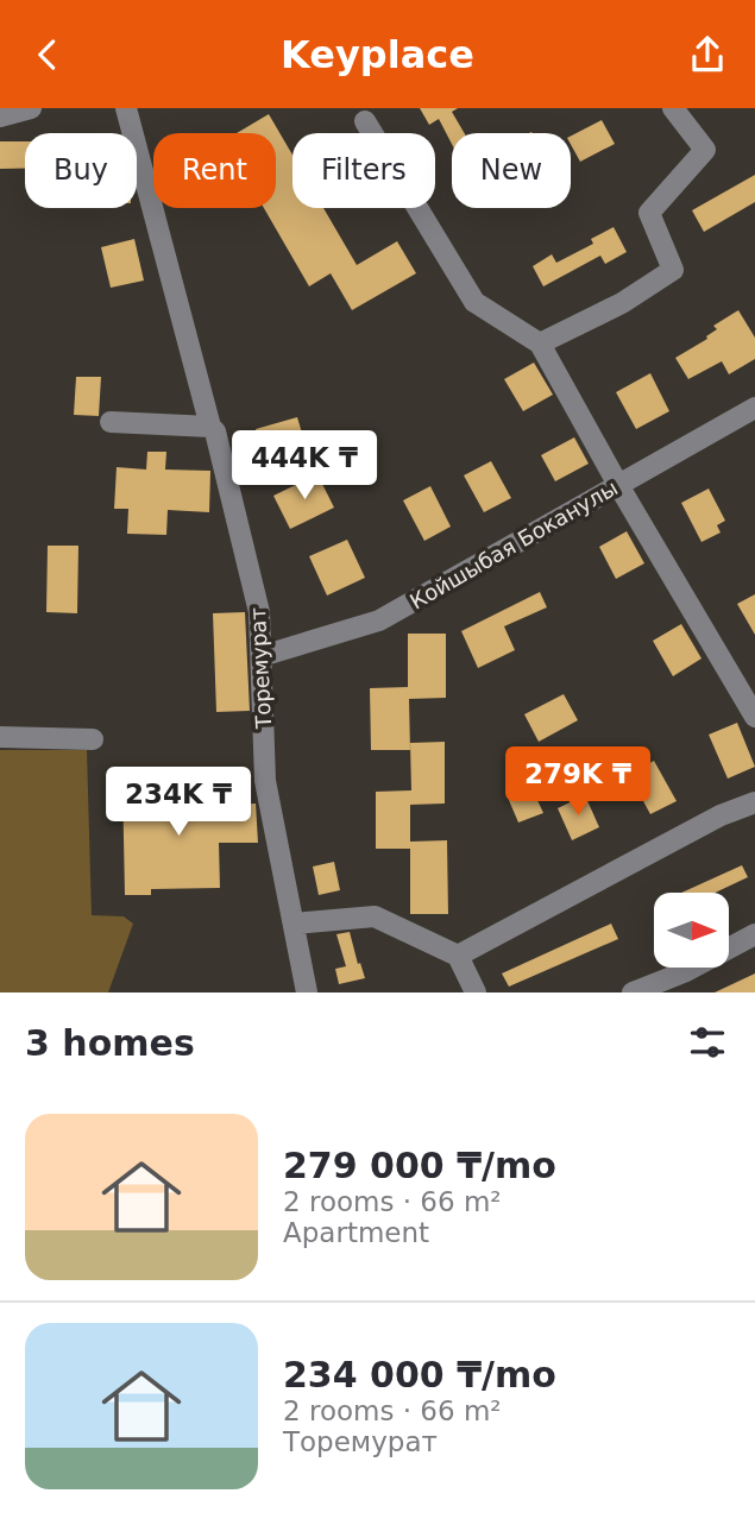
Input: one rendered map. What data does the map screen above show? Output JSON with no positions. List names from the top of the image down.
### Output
{
  "streets": {
    "street": ["Койшыбая Боканулы", "Торемурат"]
  },
  "crossings": [
    ["Койшыбая Боканулы", "Торемурат"]
  ],
  "north": "right",
  "page": {
    "header": "Keyplace",
    "chip": [
      "Buy",
      "Rent",
      "Filters",
      "New"
    ],
    "price": ["444K ₸", "279K ₸", "234K ₸"],
    "heading": "3 homes",
    "list": [
      {
        "name": "279 000 ₸/mo",
        "note": "2 rooms · 66 m² · Apartment"
      },
      {
        "name": "234 000 ₸/mo",
        "note": "2 rooms · 66 m² · Торемурат"
      }
    ]
  }
}
